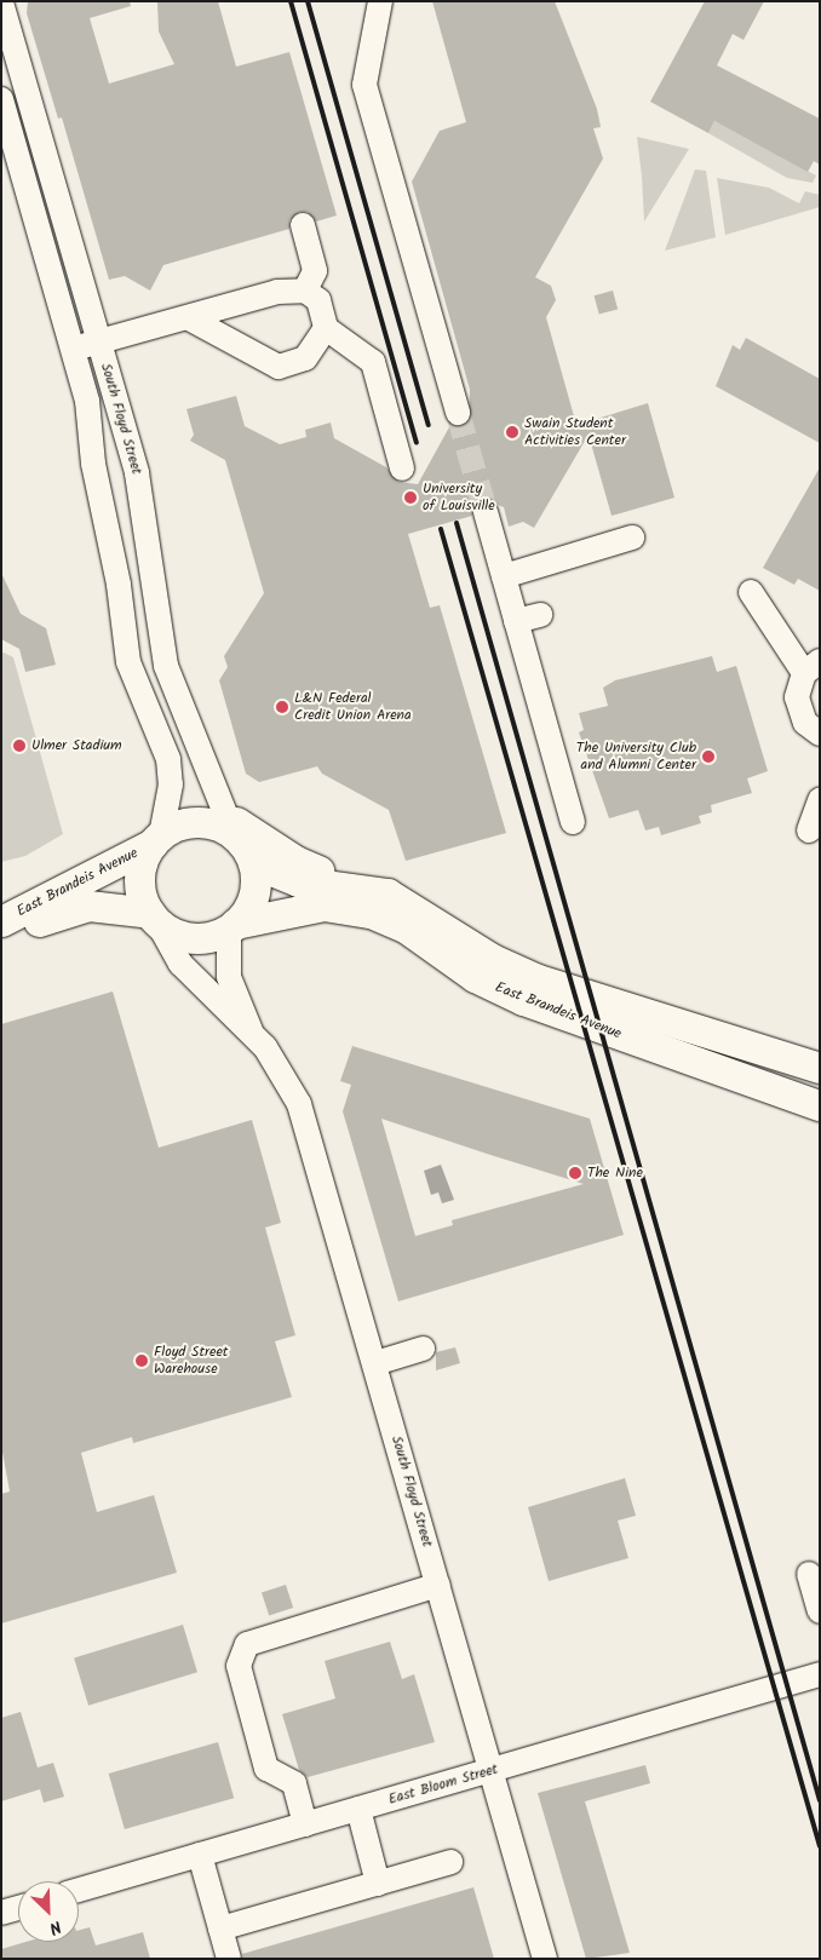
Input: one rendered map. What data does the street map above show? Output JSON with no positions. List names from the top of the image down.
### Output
{
  "streets": {
    "main road": ["East Brandeis Avenue"],
    "street": ["South Floyd Street", "East Bloom Street"]
  },
  "crossings": [
    ["South Floyd Street", "East Brandeis Avenue"],
    ["South Floyd Street", "East Bloom Street"]
  ],
  "places": [
    "Swain Student Activities Center",
    "University of Louisville",
    "L&N Federal Credit Union Arena",
    "Ulmer Stadium",
    "The University Club and Alumni Center",
    "The Nine",
    "Floyd Street Warehouse"
  ],
  "north": "bottom right"
}
